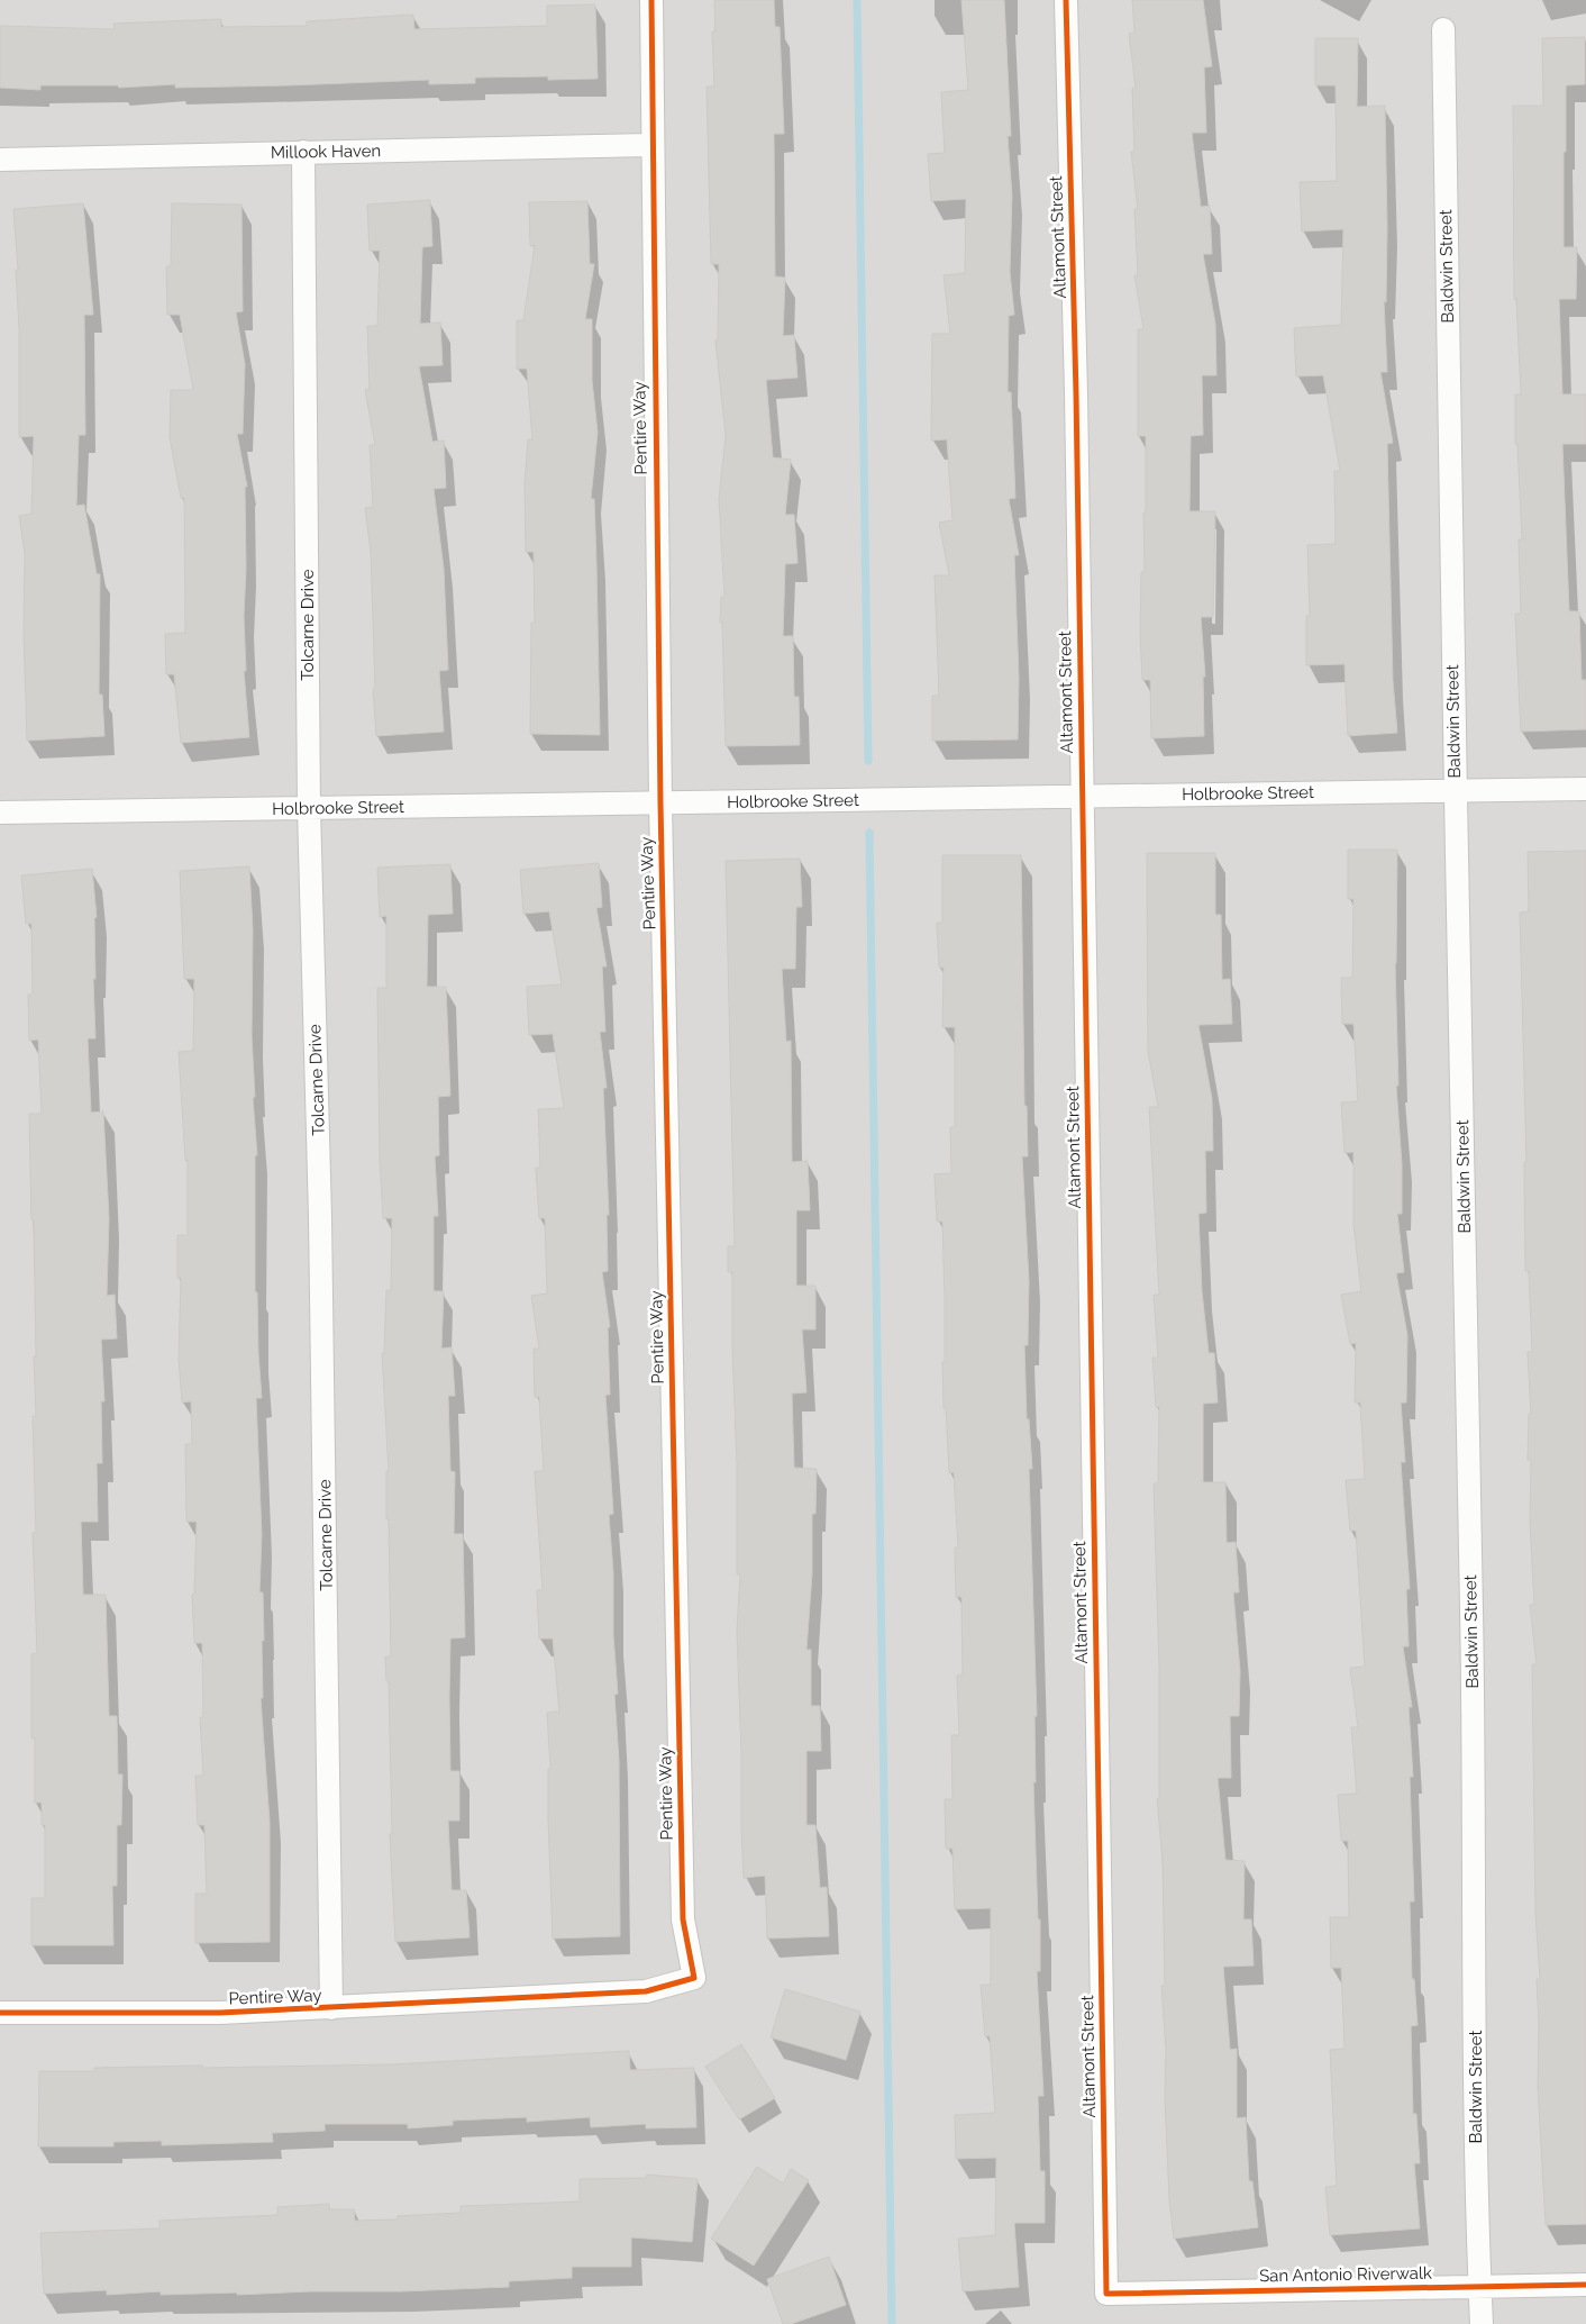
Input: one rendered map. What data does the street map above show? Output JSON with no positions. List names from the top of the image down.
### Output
{
  "streets": {
    "street": [
      "Millook Haven",
      "Altamont Street",
      "Baldwin Street",
      "Pentire Way",
      "Tolcarne Drive",
      "Holbrooke Street",
      "San Antonio Riverwalk"
    ]
  },
  "crossings": [
    ["Millook Haven", "Pentire Way"],
    ["Millook Haven", "Tolcarne Drive"],
    ["Altamont Street", "Holbrooke Street"],
    ["Altamont Street", "San Antonio Riverwalk"],
    ["Baldwin Street", "Holbrooke Street"],
    ["Baldwin Street", "San Antonio Riverwalk"],
    ["Pentire Way", "Tolcarne Drive"],
    ["Pentire Way", "Holbrooke Street"],
    ["Tolcarne Drive", "Holbrooke Street"]
  ]
}
